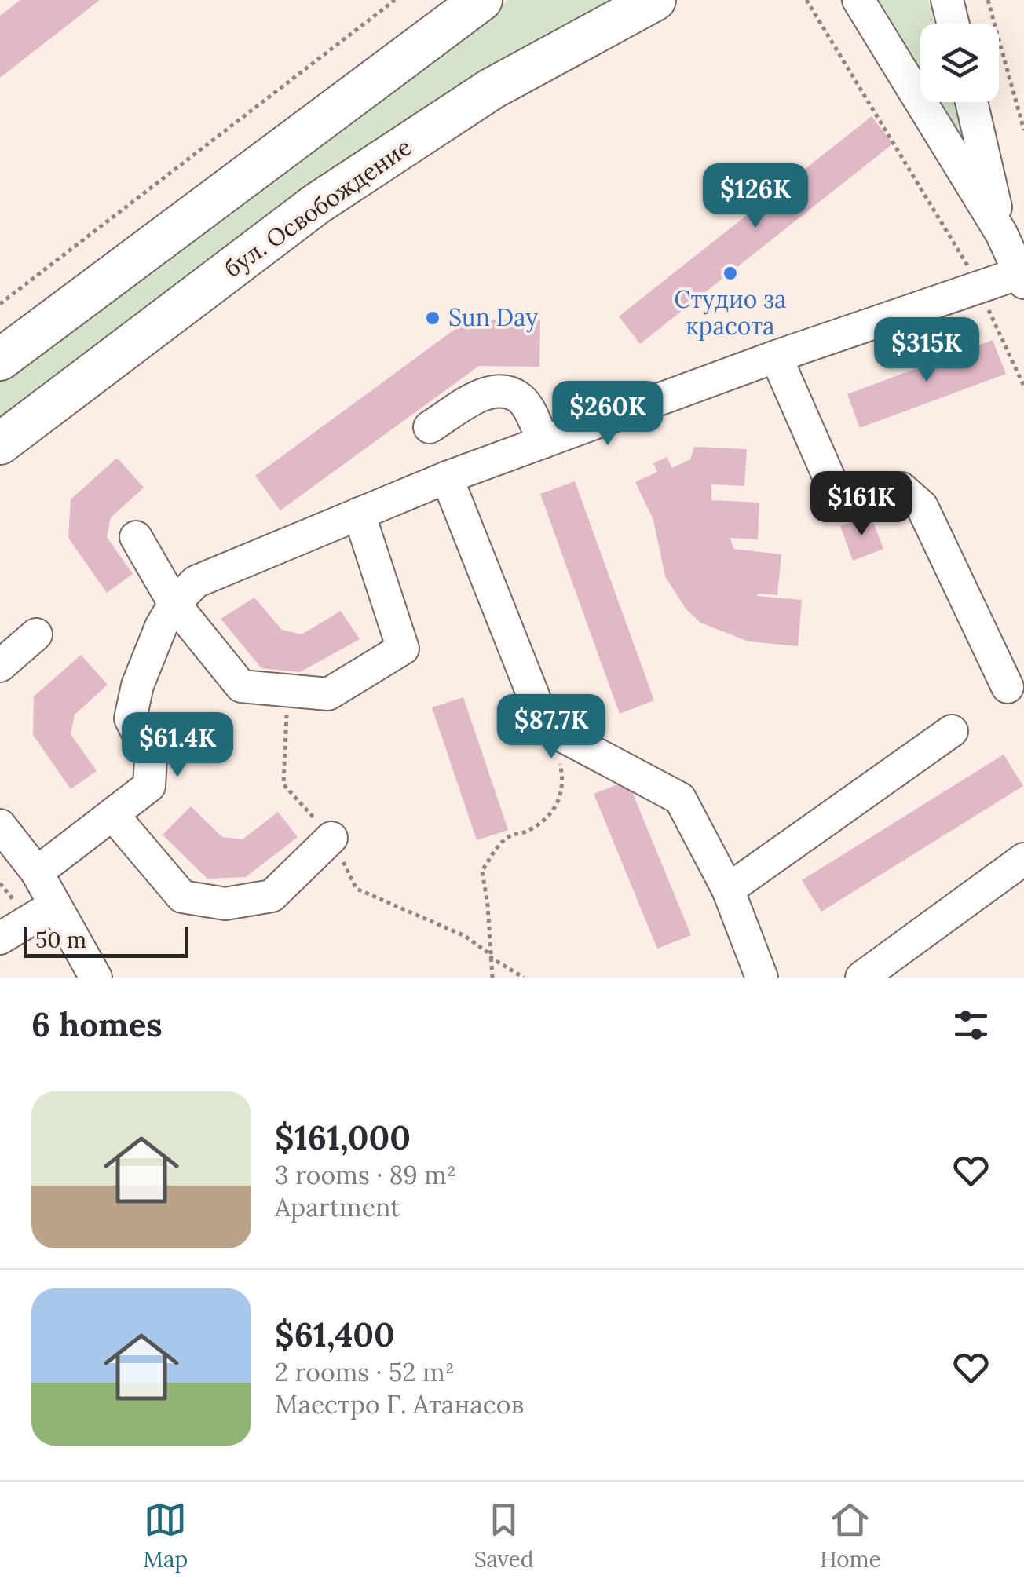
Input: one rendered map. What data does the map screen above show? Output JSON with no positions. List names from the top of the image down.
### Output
{
  "streets": {
    "main road": ["бул. Освобождение"]
  },
  "places": ["Студио за красота", "Sun Day"],
  "scale_bar": "50 m",
  "page": {
    "price": [
      "$126K",
      "$315K",
      "$260K",
      "$161K",
      "$87.7K",
      "$61.4K"
    ],
    "scale": "50 m",
    "heading": "6 homes",
    "list": [
      {
        "name": "$161,000",
        "note": "3 rooms · 89 m² · Apartment"
      },
      {
        "name": "$61,400",
        "note": "2 rooms · 52 m² · Маестро Г. Атанасов"
      }
    ],
    "tabs": ["Map", "Saved", "Home"]
  }
}
